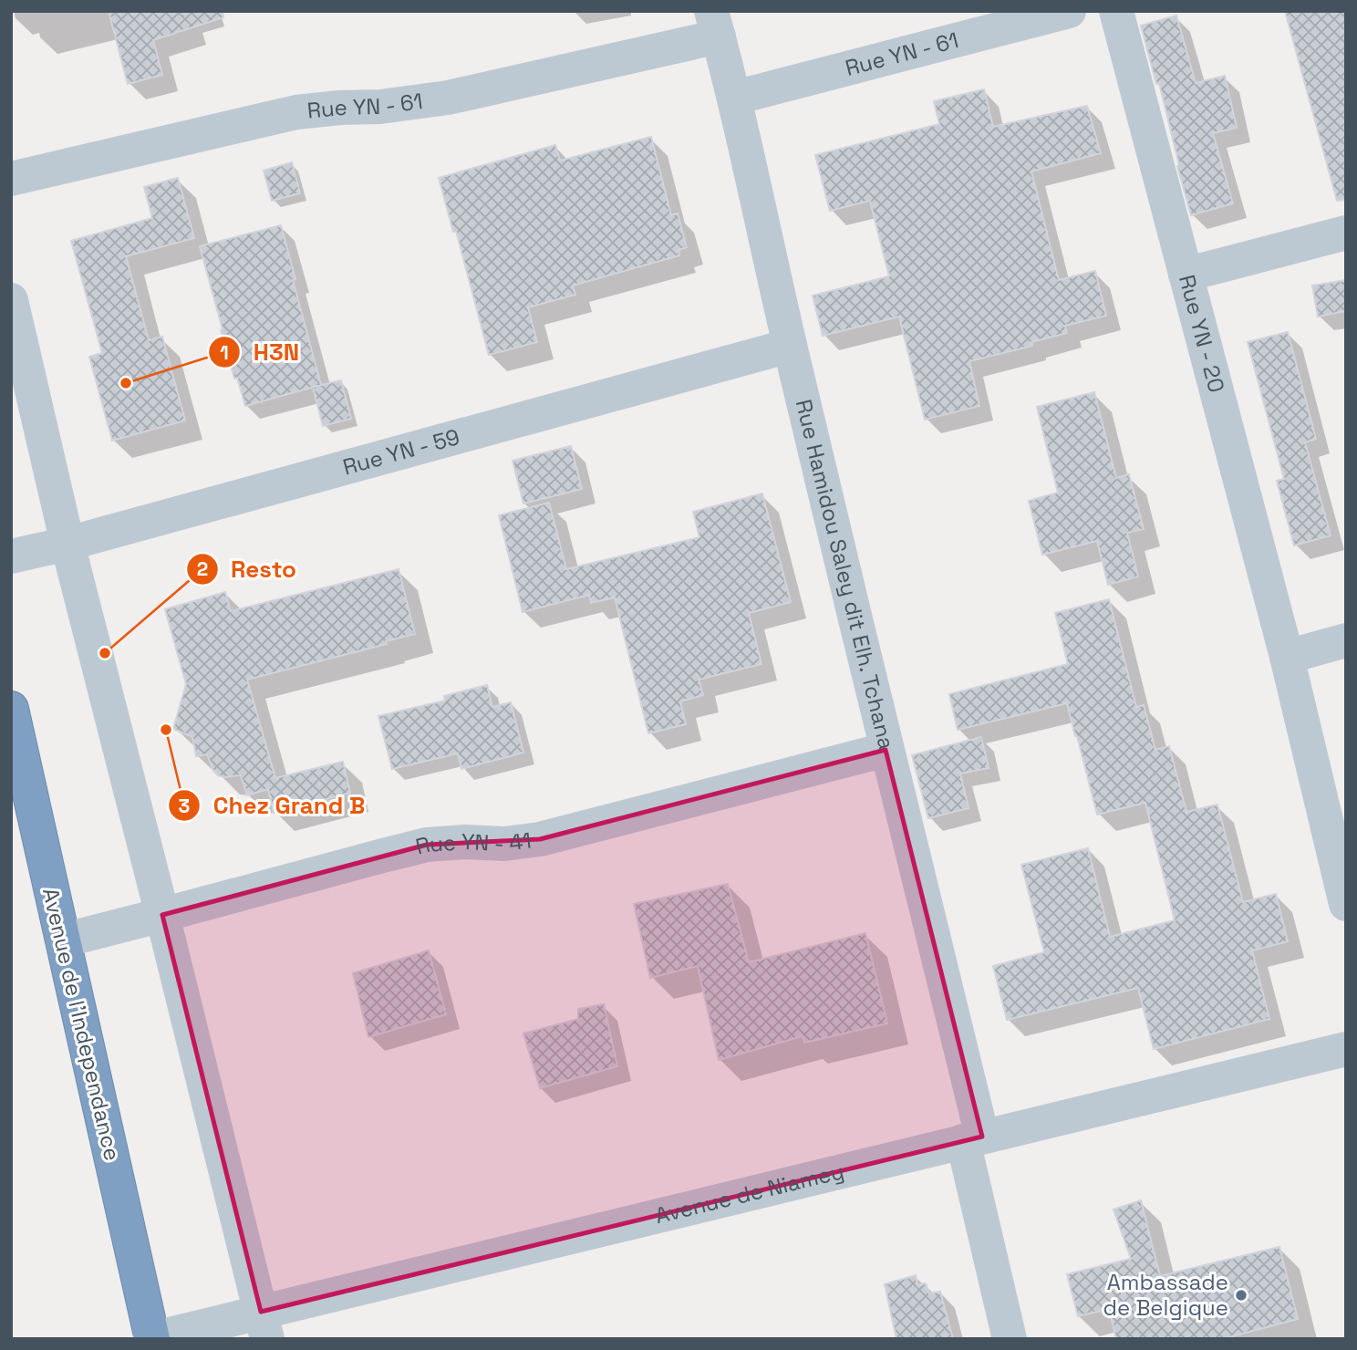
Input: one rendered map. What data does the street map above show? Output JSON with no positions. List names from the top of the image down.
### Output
{
  "streets": {
    "highway": ["Avenue de l'Independance"],
    "street": [
      "Rue YN - 61",
      "Rue YN - 20",
      "Rue YN - 59",
      "Rue Hamidou Saley dit Elh. Tchana",
      "Rue YN - 41",
      "Avenue de Niamey"
    ]
  },
  "crossings": [
    ["Rue YN - 61", "Rue Hamidou Saley dit Elh. Tchana"],
    ["Rue YN - 59", "Rue Hamidou Saley dit Elh. Tchana"],
    ["Rue Hamidou Saley dit Elh. Tchana", "Rue YN - 41"],
    ["Rue Hamidou Saley dit Elh. Tchana", "Avenue de Niamey"],
    ["Rue YN - 41", "Avenue de l'Independance"],
    ["Avenue de l'Independance", "Avenue de Niamey"]
  ],
  "places": [
    "H3N",
    "Resto",
    "Chez Grand B",
    "Ambassade de Belgique"
  ]
}
